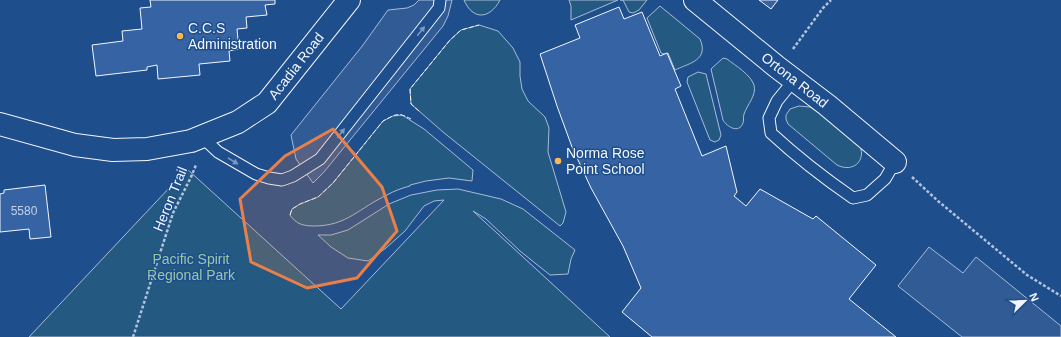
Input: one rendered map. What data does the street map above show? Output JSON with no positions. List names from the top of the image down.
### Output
{
  "streets": {
    "street": ["Acadia Road", "Ortona Road"],
    "path": ["Heron Trail"]
  },
  "crossings": [
    ["Acadia Road", "Heron Trail"]
  ],
  "parks": ["Pacific Spirit Regional Park"],
  "places": ["C.C.S Administration", "Norma Rose Point School"],
  "house_numbers": ["5580"],
  "north": "top right"
}
